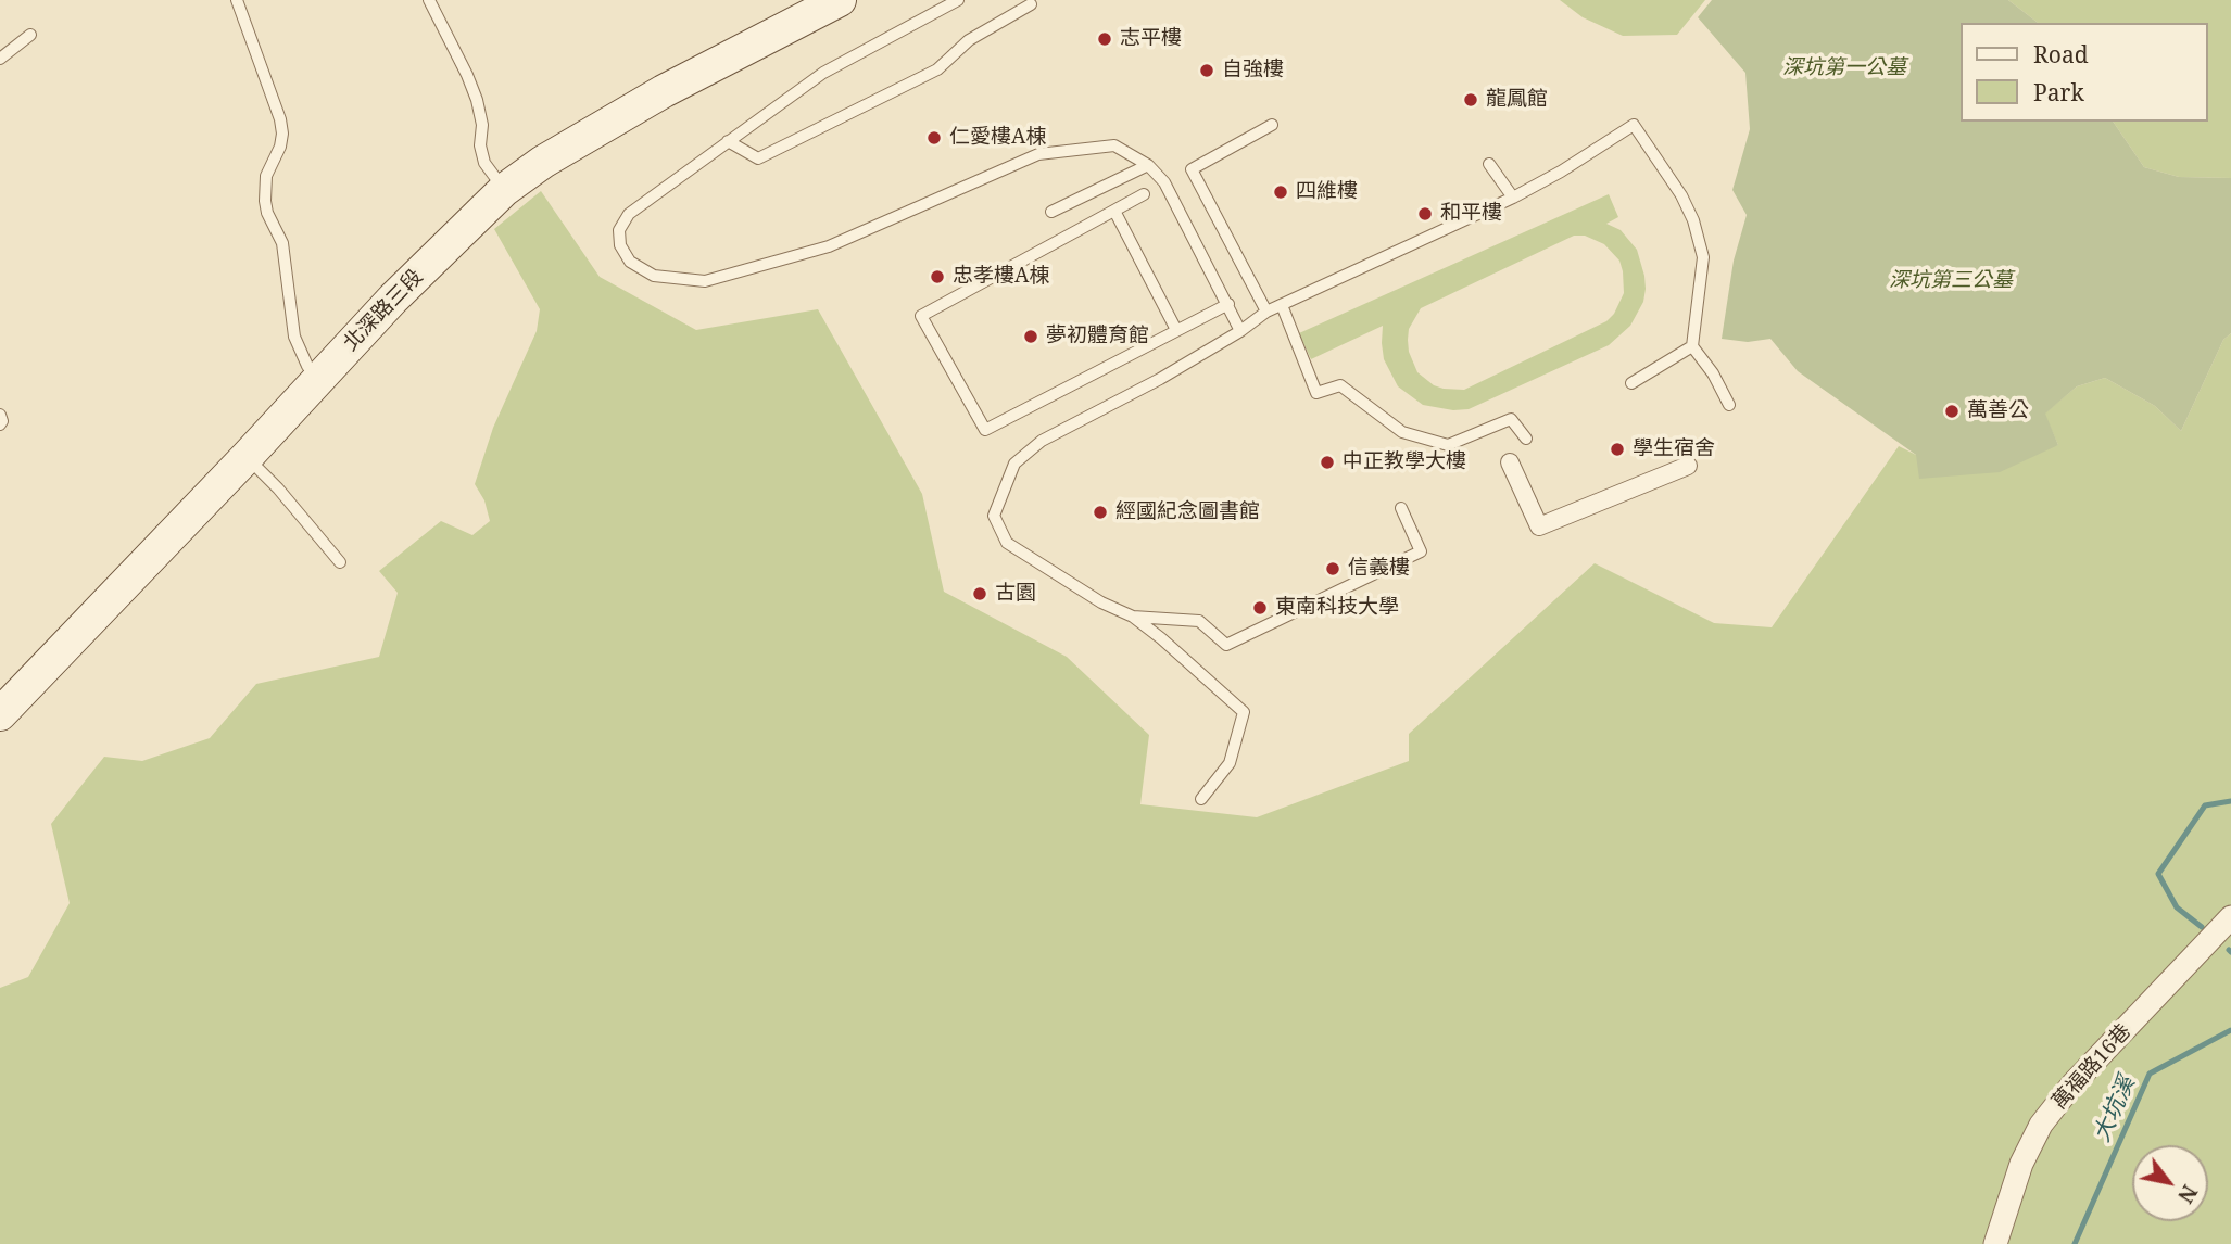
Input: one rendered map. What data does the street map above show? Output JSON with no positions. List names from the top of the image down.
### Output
{
  "streets": {
    "main road": ["北深路三段"],
    "street": ["萬福路16巷"]
  },
  "water": ["大坑溪"],
  "parks": ["深坑第一公墓", "深坑第三公墓"],
  "places": [
    "志平樓",
    "自強樓",
    "龍鳳館",
    "仁愛樓A棟",
    "四維樓",
    "和平樓",
    "忠孝樓A棟",
    "夢初體育館",
    "萬善公",
    "學生宿舍",
    "中正教學大樓",
    "經國紀念圖書館",
    "信義樓",
    "古園",
    "東南科技大學"
  ],
  "legend": ["Road", "Park"],
  "north": "bottom right"
}
